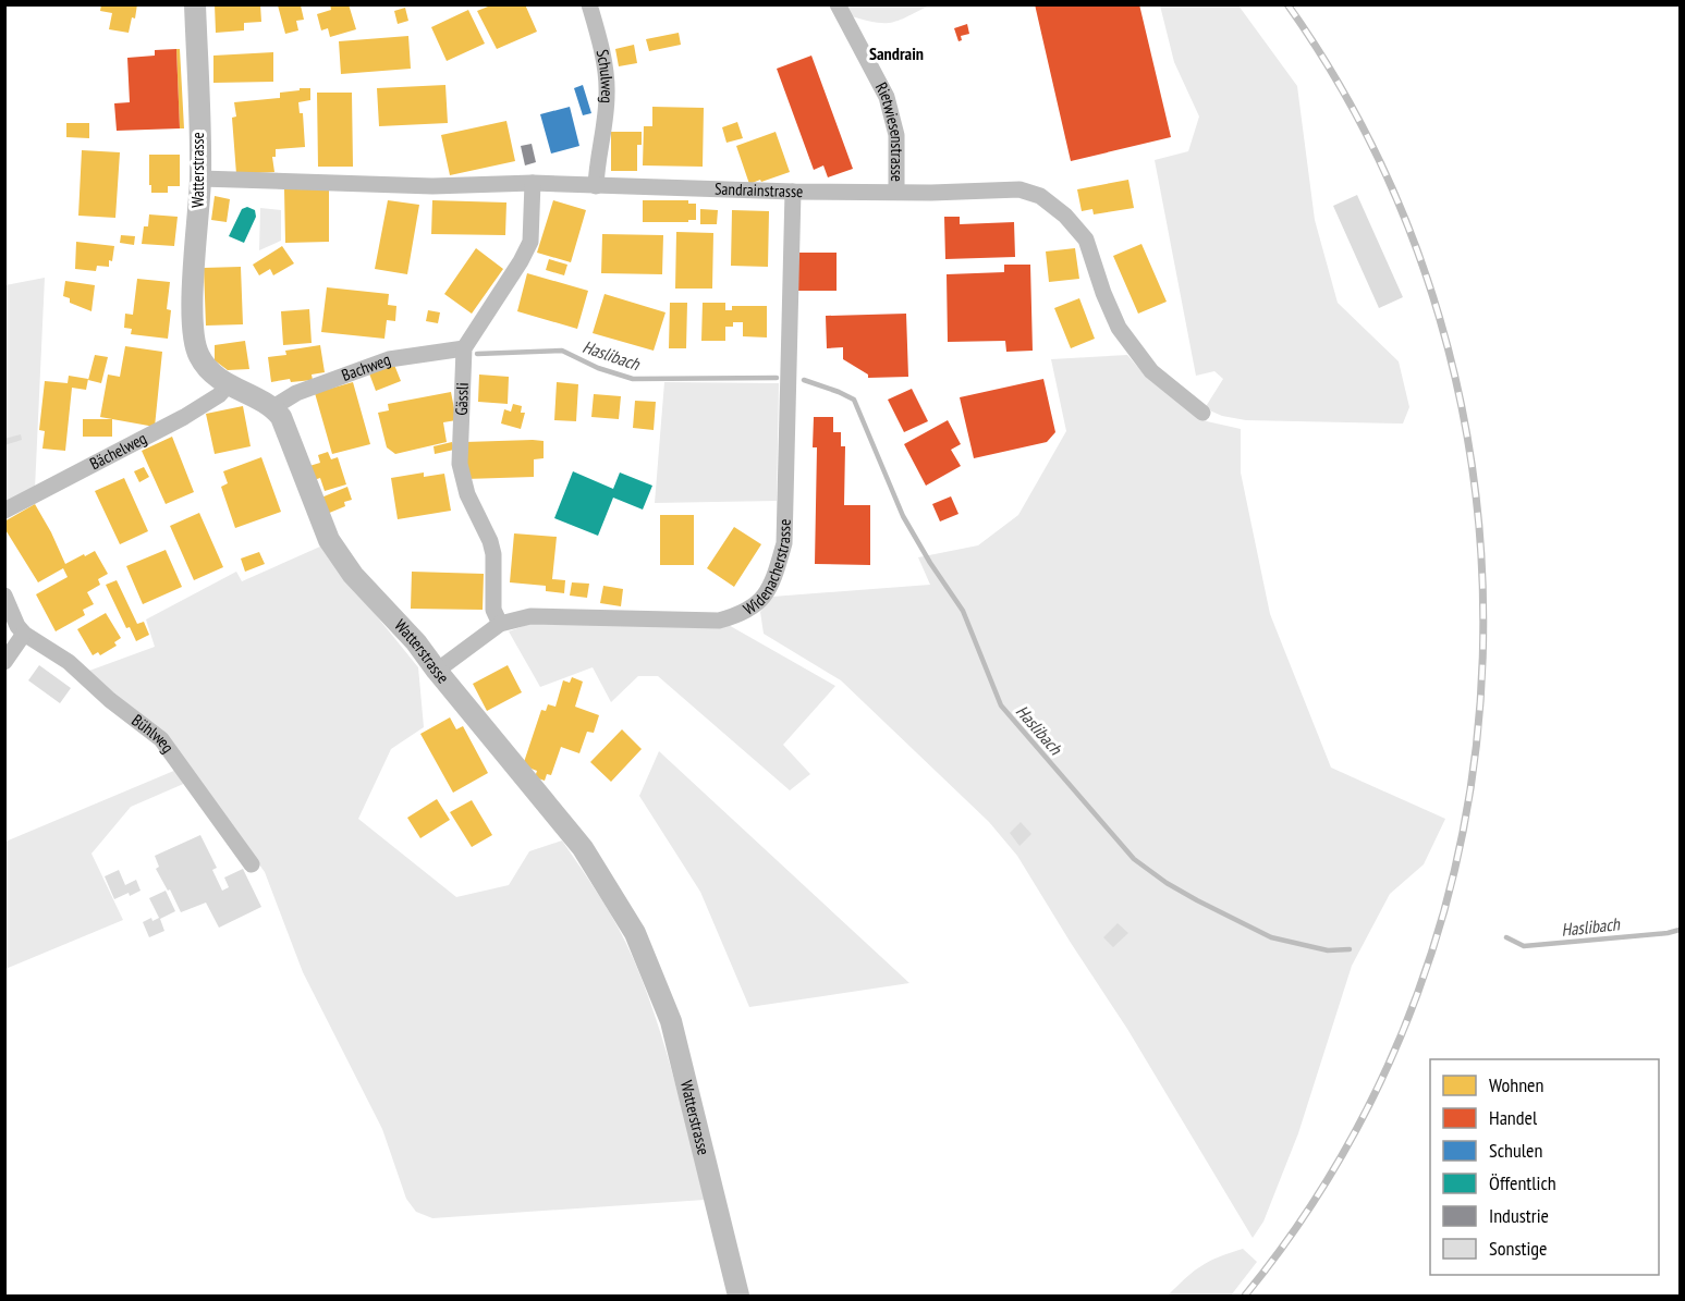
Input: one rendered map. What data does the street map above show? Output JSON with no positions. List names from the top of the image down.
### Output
{
  "streets": {
    "street": [
      "Schulweg",
      "Rietwiesenstrasse",
      "Watterstrasse",
      "Sandrainstrasse",
      "Bachweg",
      "Gässli",
      "Bächelweg",
      "Widenacherstrasse",
      "Bühlweg"
    ]
  },
  "crossings": [
    ["Schulweg", "Sandrainstrasse"],
    ["Rietwiesenstrasse", "Sandrainstrasse"],
    ["Watterstrasse", "Sandrainstrasse"],
    ["Watterstrasse", "Bachweg"],
    ["Watterstrasse", "Bächelweg"],
    ["Watterstrasse", "Widenacherstrasse"],
    ["Sandrainstrasse", "Widenacherstrasse"],
    ["Bachweg", "Gässli"],
    ["Gässli", "Widenacherstrasse"]
  ],
  "districts": ["Sandrain"],
  "water": ["Haslibach"],
  "legend": [
    "Wohnen",
    "Handel",
    "Schulen",
    "Öffentlich",
    "Industrie",
    "Sonstige"
  ]
}
